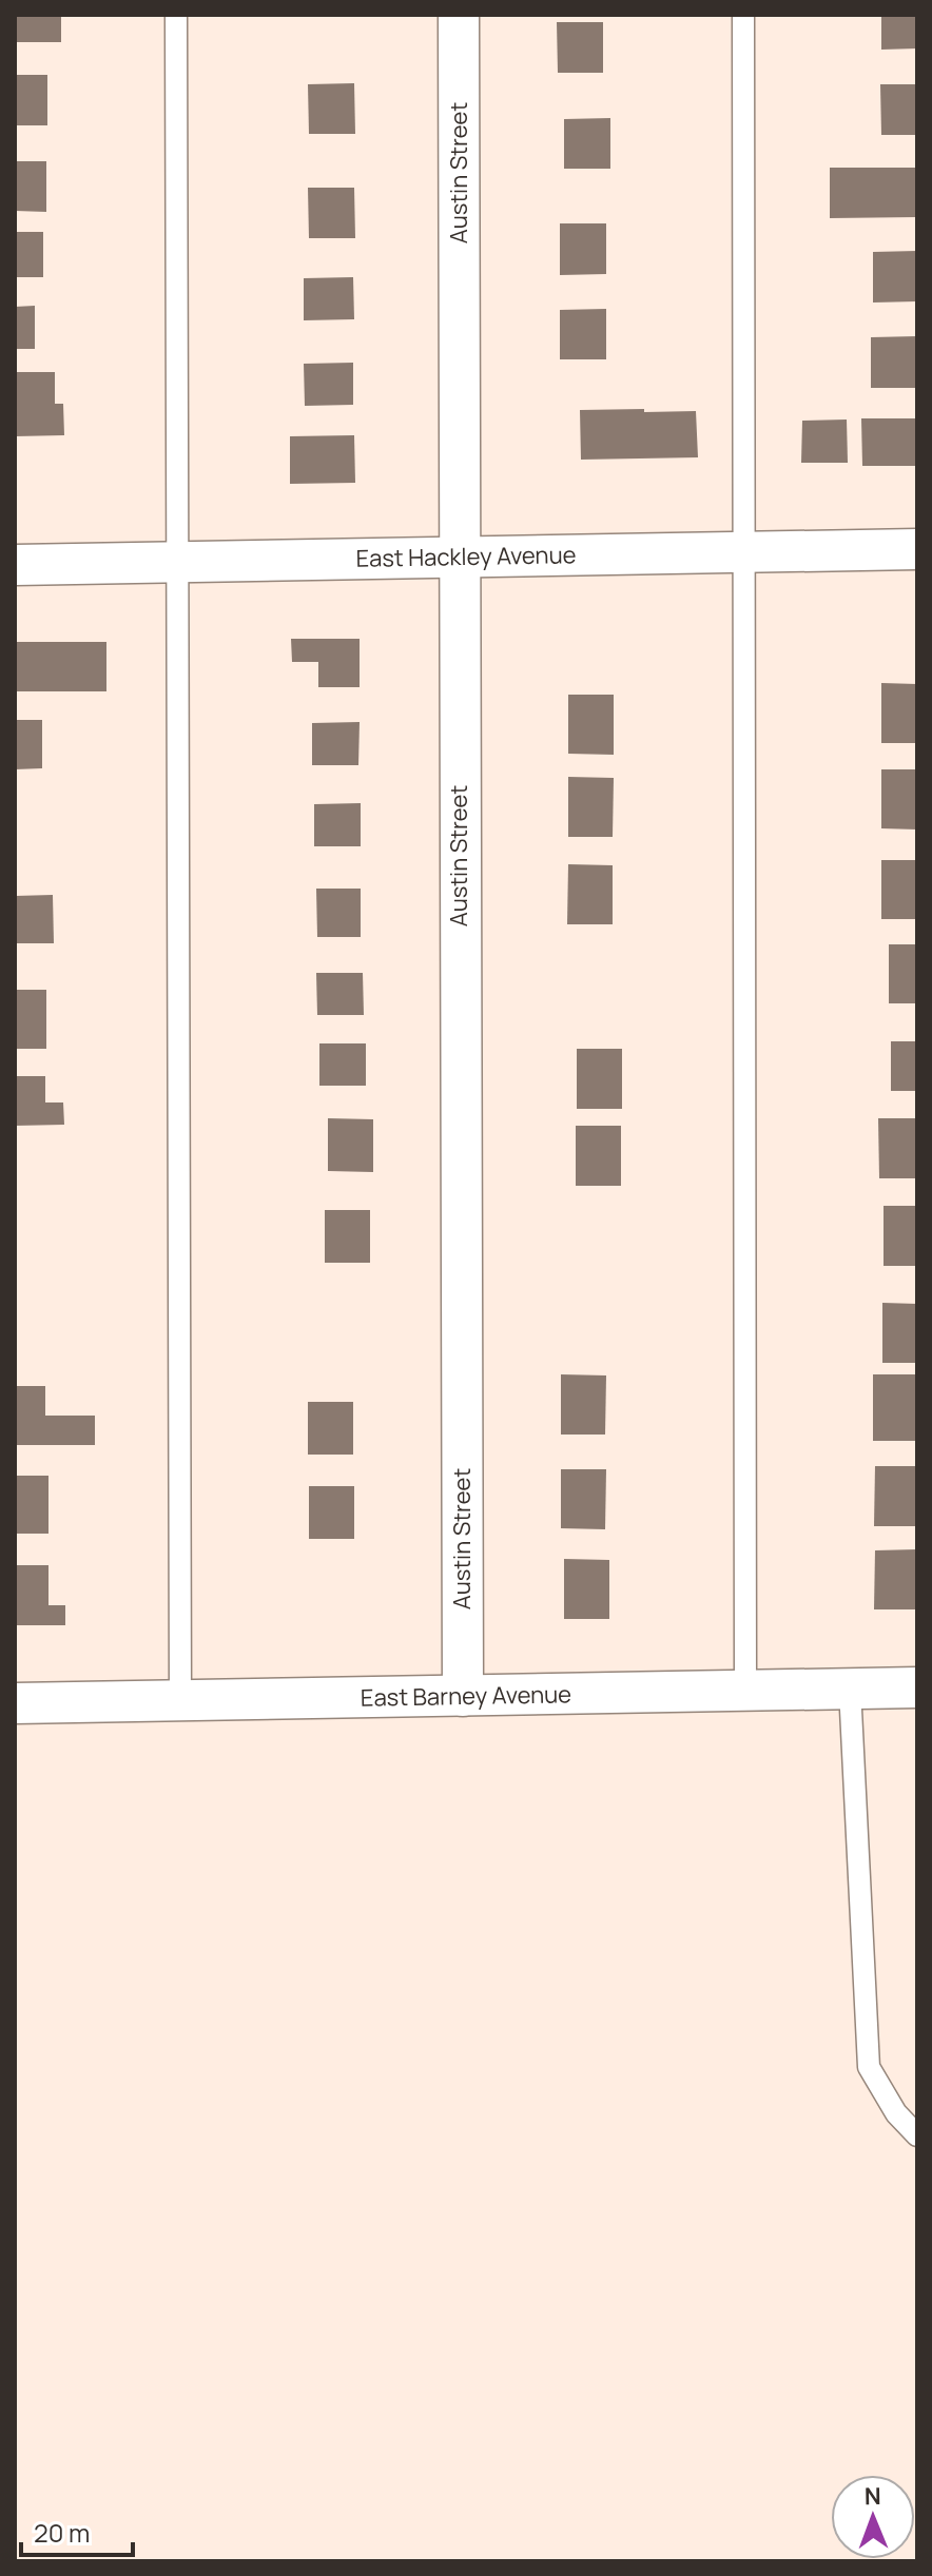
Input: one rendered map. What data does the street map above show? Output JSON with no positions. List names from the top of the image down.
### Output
{
  "streets": {
    "street": ["Austin Street", "East Hackley Avenue", "East Barney Avenue"]
  },
  "crossings": [
    ["Austin Street", "East Hackley Avenue"],
    ["Austin Street", "East Barney Avenue"]
  ],
  "scale_bar": "20 m",
  "north": "top"
}
